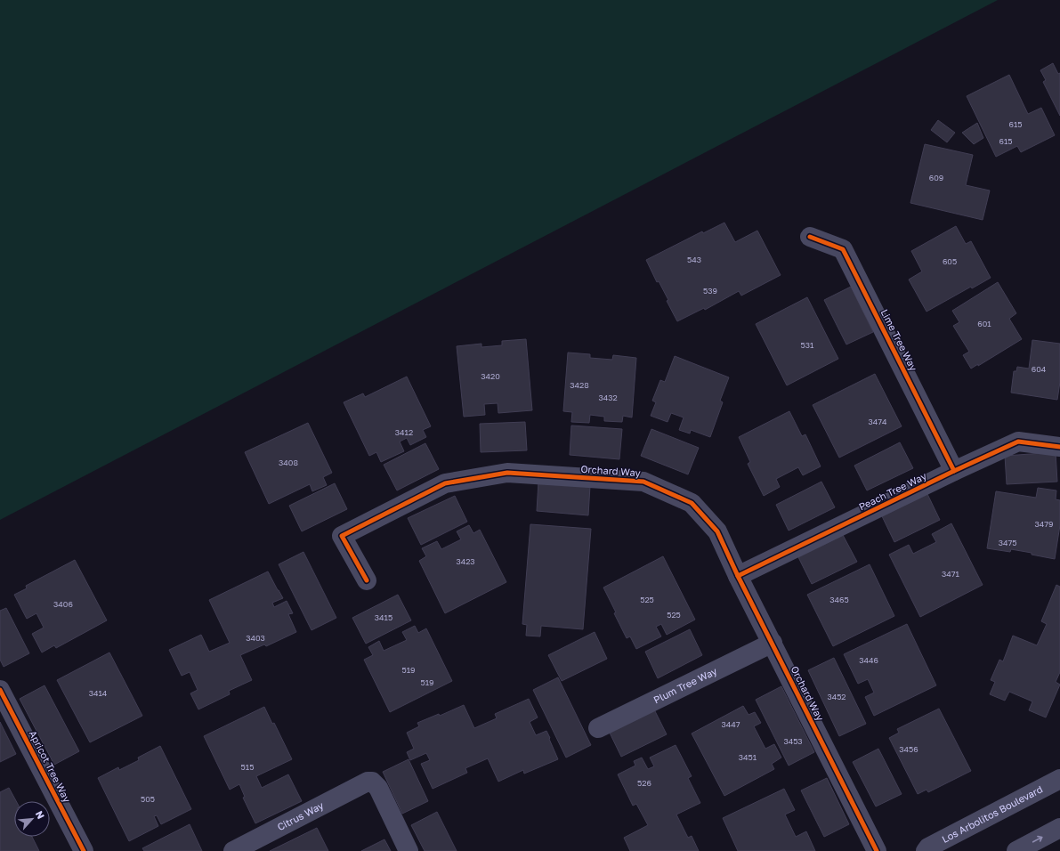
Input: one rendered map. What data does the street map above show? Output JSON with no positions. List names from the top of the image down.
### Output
{
  "streets": {
    "street": [
      "Lime Tree Way",
      "Orchard Way",
      "Peach Tree Way",
      "Plum Tree Way",
      "Apricot Tree Way",
      "Los Arbolitos Boulevard",
      "Citrus Way"
    ]
  },
  "crossings": [
    ["Lime Tree Way", "Peach Tree Way"],
    ["Orchard Way", "Peach Tree Way"],
    ["Orchard Way", "Plum Tree Way"]
  ],
  "house_numbers": [
    "615",
    "615",
    "609",
    "543",
    "605",
    "539",
    "601",
    "531",
    "604",
    "3420",
    "3428",
    "3432",
    "3474",
    "3412",
    "3408",
    "3479",
    "3475",
    "3423",
    "3471",
    "525",
    "3465",
    "3406",
    "525",
    "3415",
    "3403",
    "3446",
    "519",
    "519",
    "3414",
    "3452",
    "3447",
    "3453",
    "3456",
    "3451",
    "515",
    "526",
    "505"
  ],
  "north": "top right"
}
